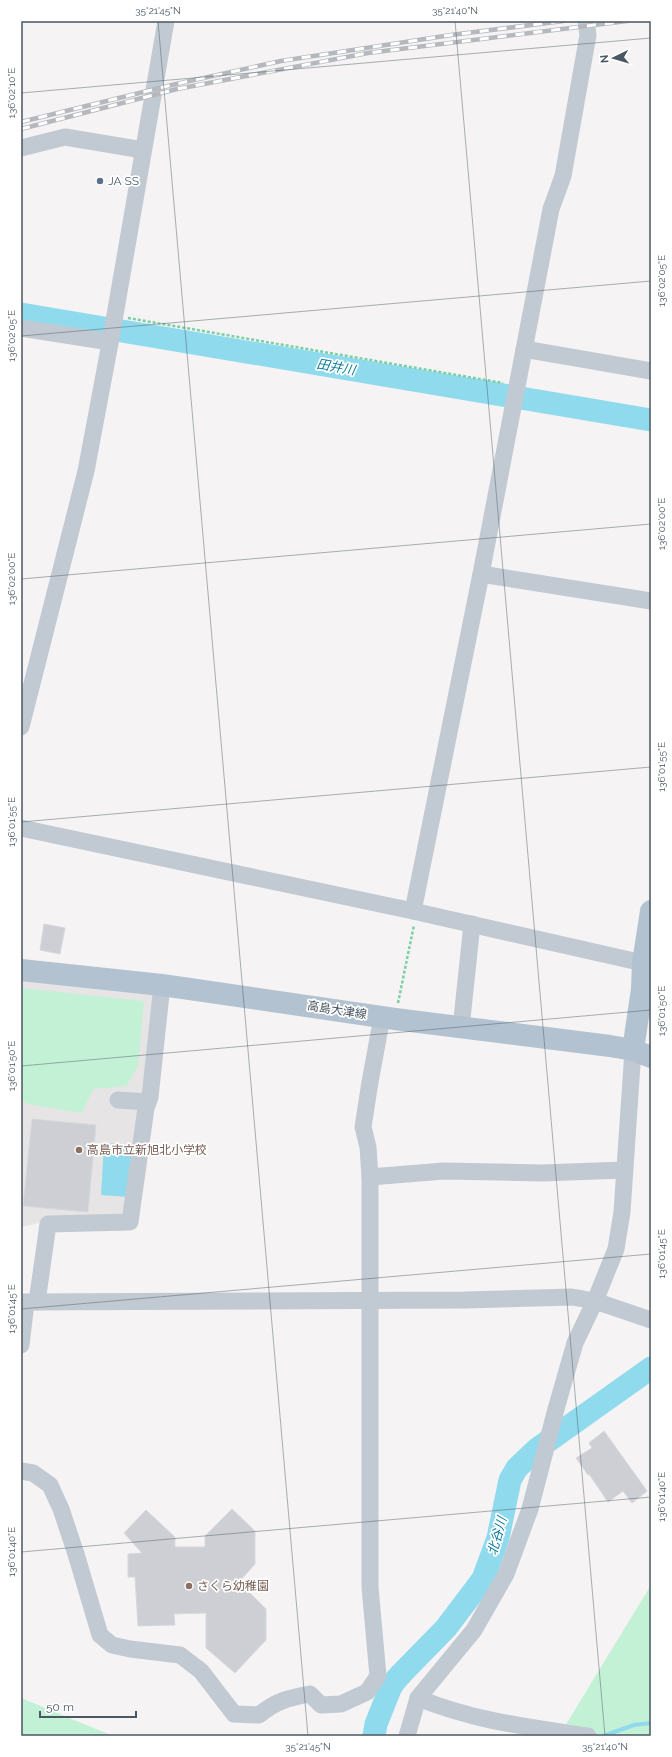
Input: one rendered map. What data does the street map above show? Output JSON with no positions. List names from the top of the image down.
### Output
{
  "streets": {
    "main road": ["高島大津線"]
  },
  "water": ["田井川", "北谷川"],
  "places": ["JA SS", "高島市立新旭北小学校", "さくら幼稚園"],
  "scale_bar": "50 m",
  "north": "left",
  "coordinates": [
    "35°21'45\"N",
    "35°21'40\"N",
    "136°02'10\"E",
    "136°02'05\"E",
    "136°02'00\"E",
    "136°01'55\"E",
    "136°01'50\"E",
    "136°01'45\"E",
    "136°01'40\"E"
  ]
}
